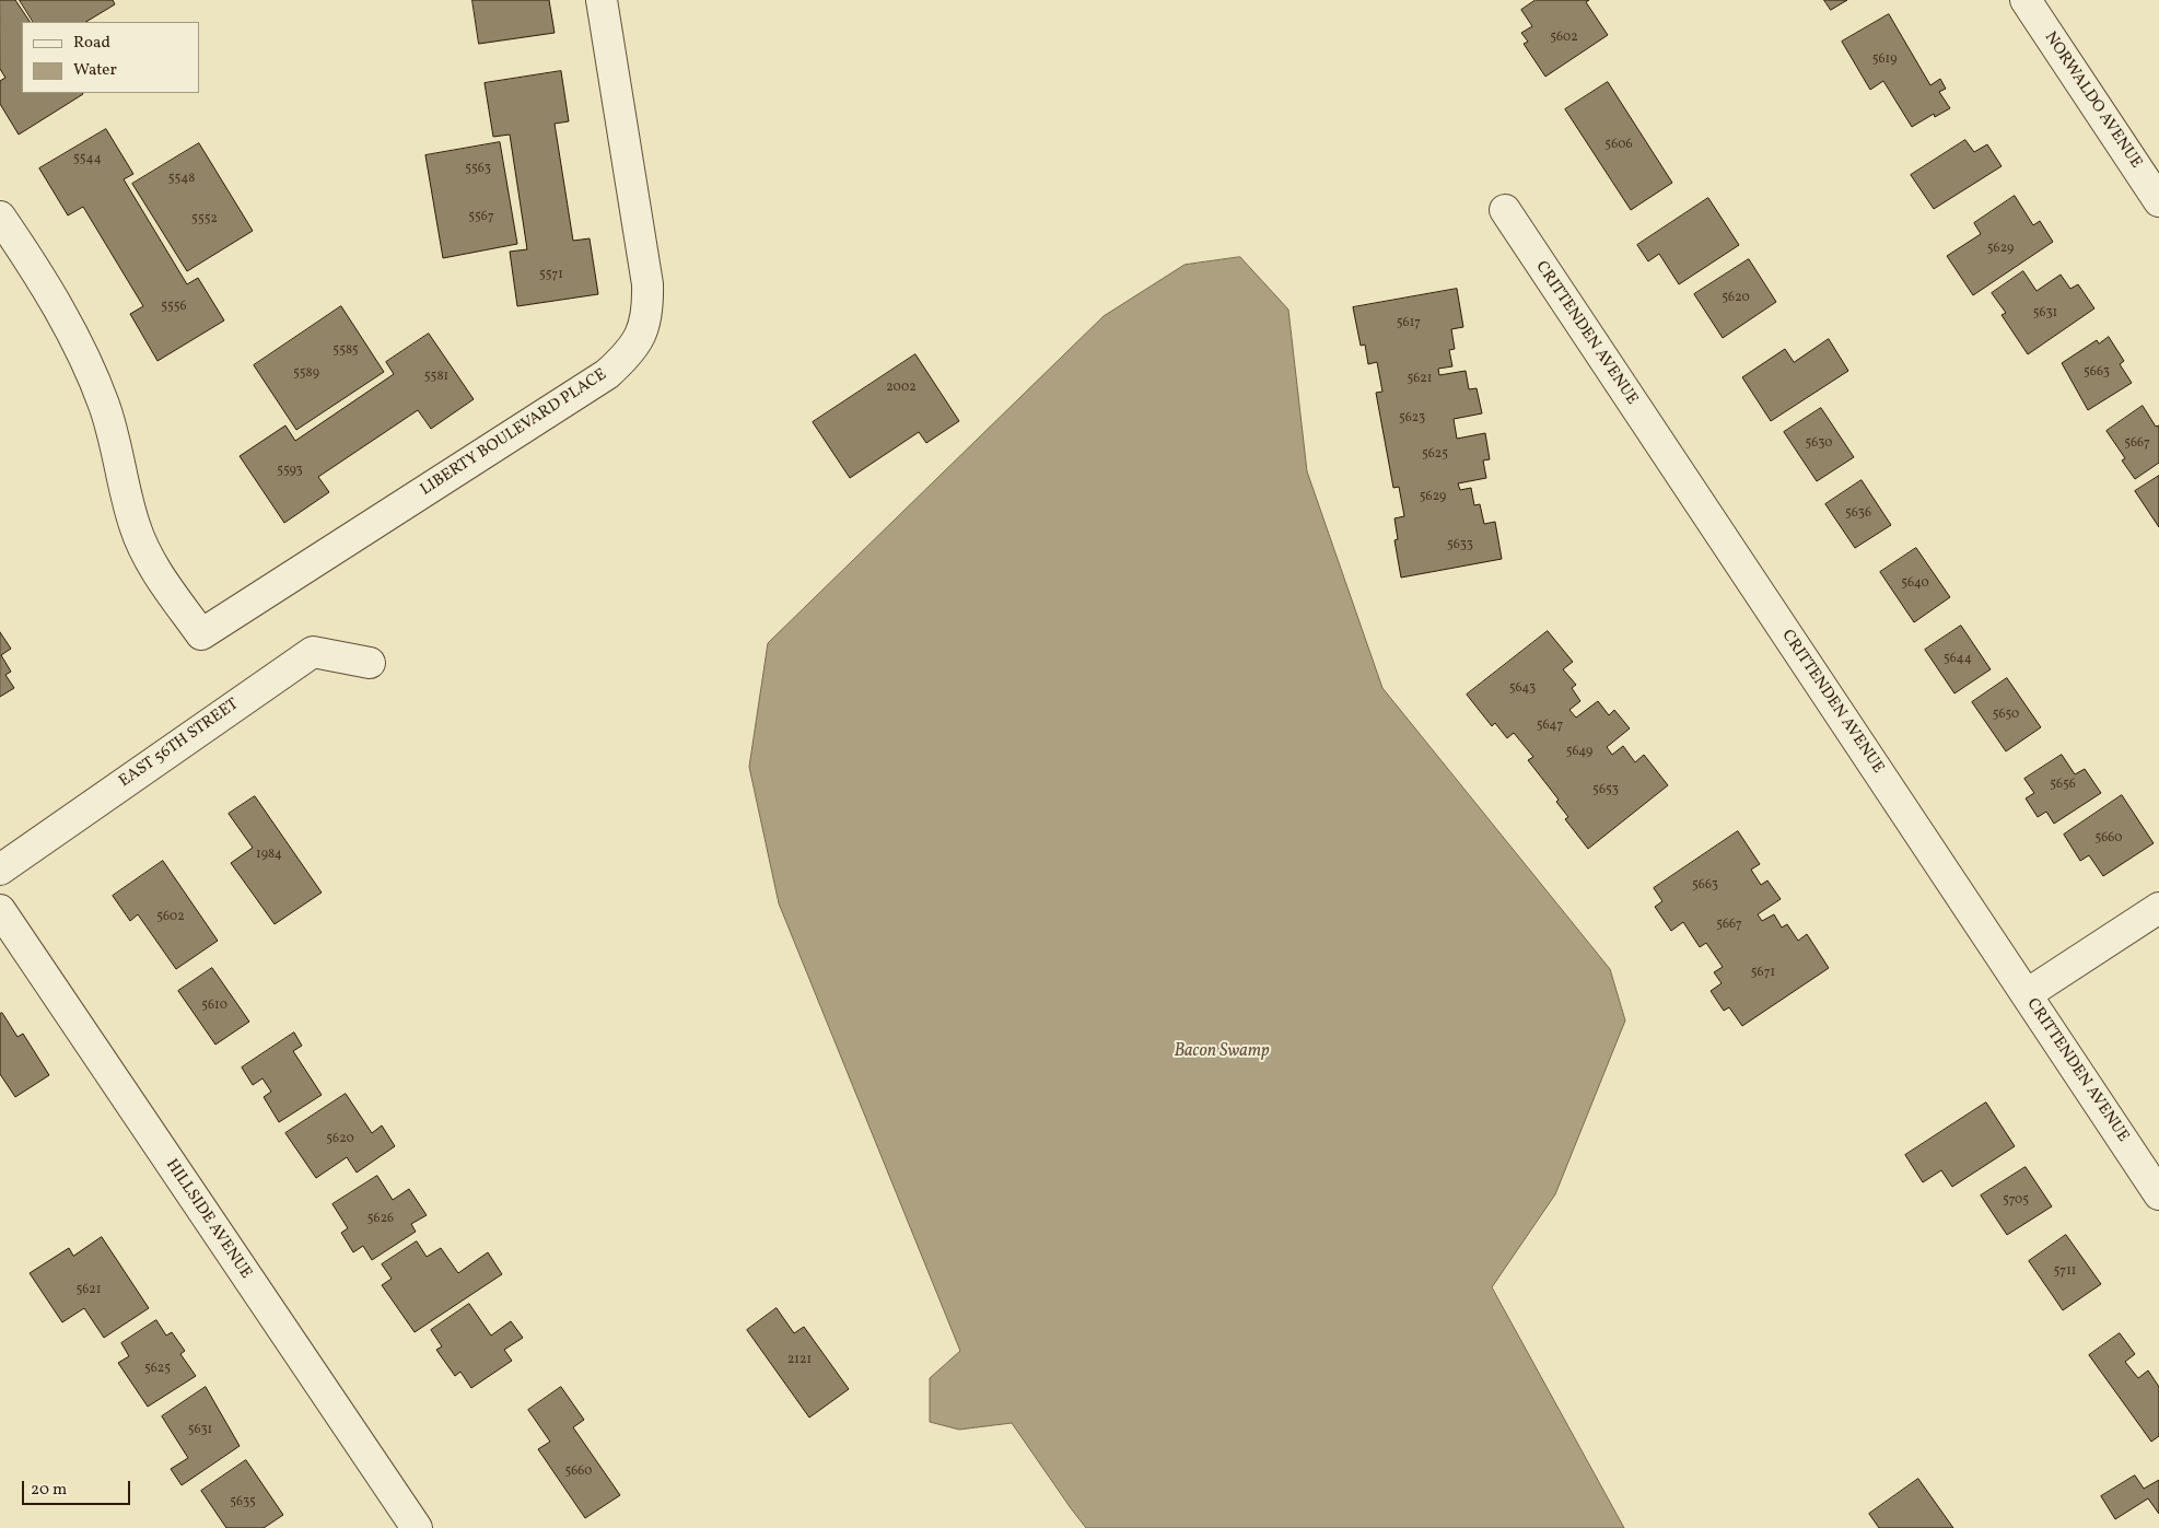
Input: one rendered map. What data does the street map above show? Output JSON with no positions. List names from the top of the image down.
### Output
{
  "streets": {
    "street": [
      "NORWALDO AVENUE",
      "CRITTENDEN AVENUE",
      "LIBERTY BOULEVARD PLACE",
      "EAST 56TH STREET",
      "HILLSIDE AVENUE"
    ]
  },
  "water": ["Bacon Swamp"],
  "house_numbers": [
    "5602",
    "5619",
    "5606",
    "5544",
    "5563",
    "5548",
    "5567",
    "5552",
    "5629",
    "5571",
    "5620",
    "5556",
    "5631",
    "5617",
    "5585",
    "5663",
    "5589",
    "5581",
    "5621",
    "2002",
    "5623",
    "5630",
    "5667",
    "5625",
    "5593",
    "5629",
    "5636",
    "5633",
    "5640",
    "5644",
    "5643",
    "5650",
    "5647",
    "5649",
    "5656",
    "5653",
    "5660",
    "1984",
    "5663",
    "5602",
    "5667",
    "5671",
    "5610",
    "5620",
    "5705",
    "5626",
    "5711",
    "5621",
    "2121",
    "5625",
    "5631",
    "5660",
    "5635"
  ],
  "legend": ["Road", "Water"],
  "scale_bar": "20 m"
}
